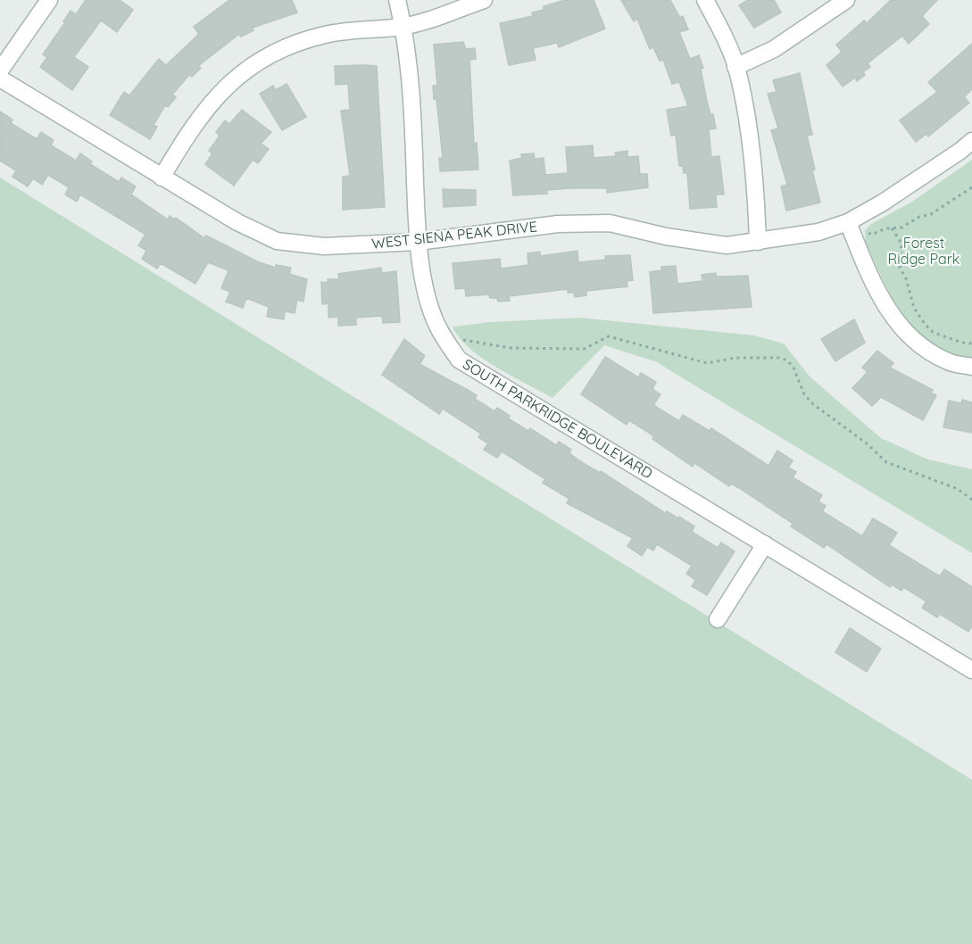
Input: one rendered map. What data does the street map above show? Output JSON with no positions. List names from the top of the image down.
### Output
{
  "streets": {
    "street": ["WEST SIENA PEAK DRIVE", "SOUTH PARKRIDGE BOULEVARD"]
  },
  "crossings": [
    ["WEST SIENA PEAK DRIVE", "SOUTH PARKRIDGE BOULEVARD"]
  ],
  "parks": ["Forest Ridge Park"]
}
